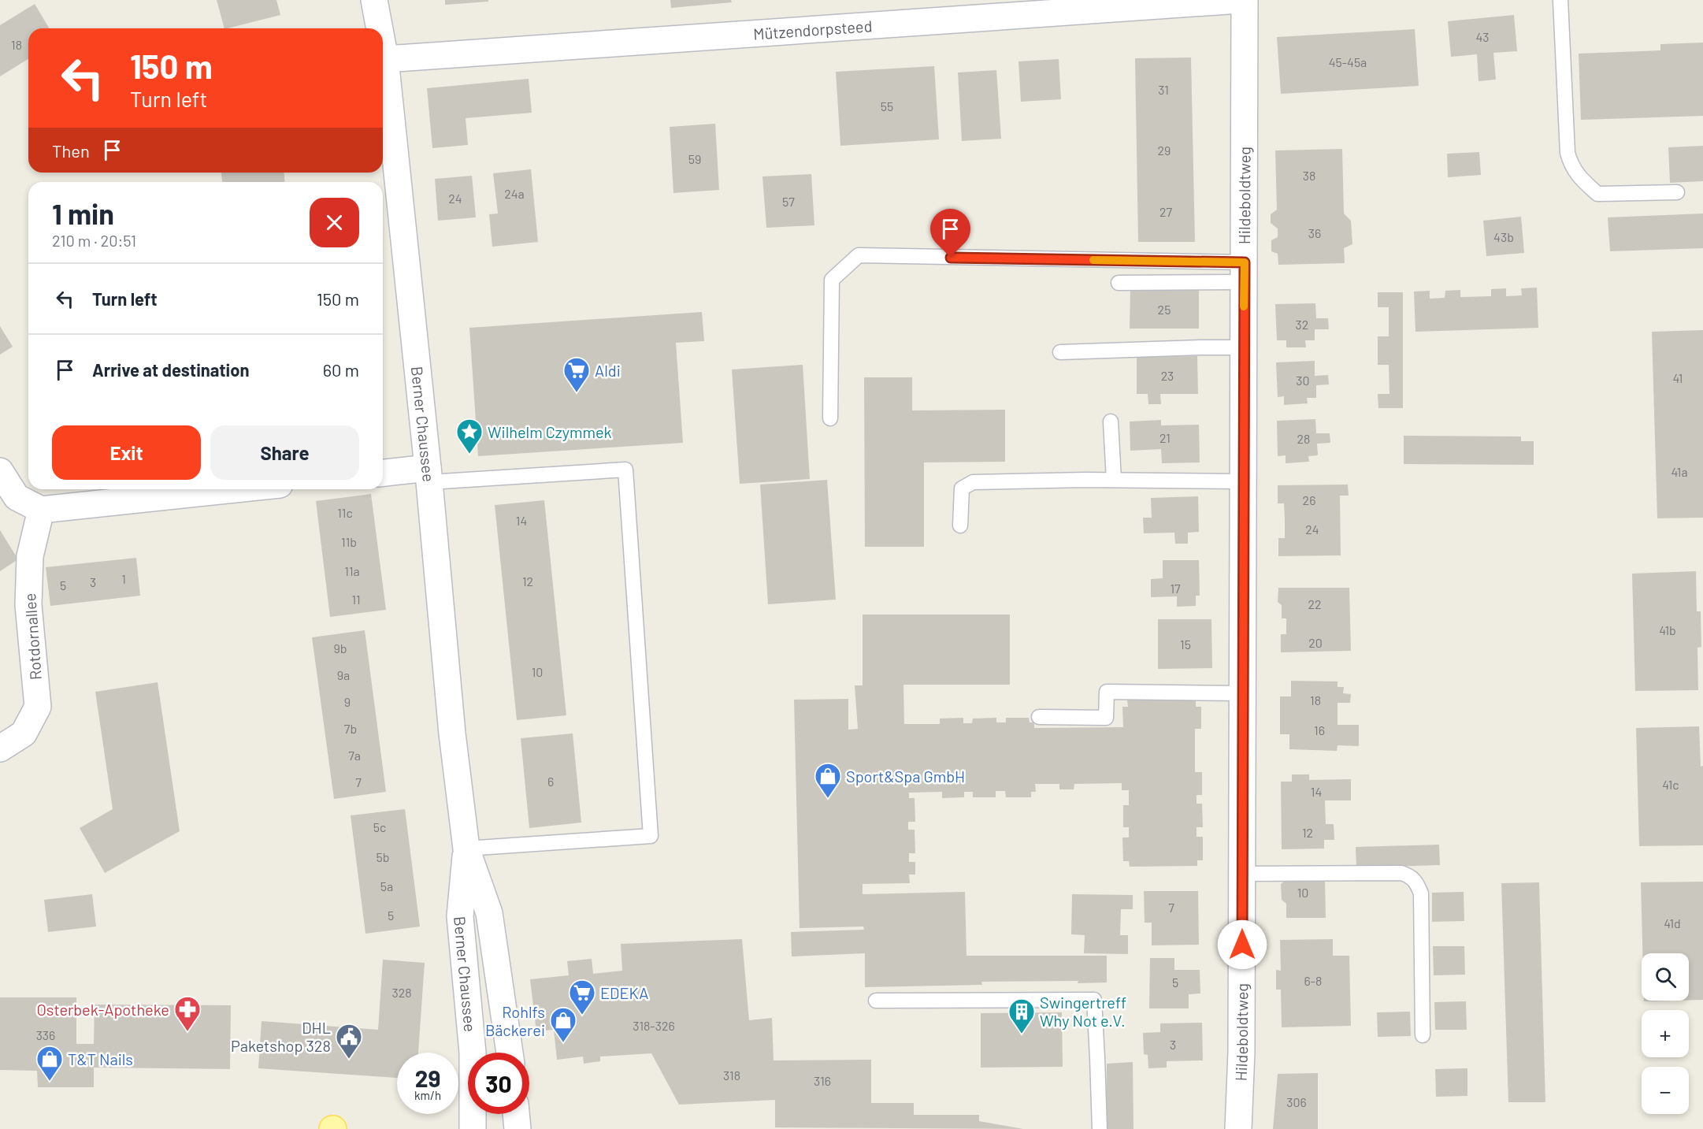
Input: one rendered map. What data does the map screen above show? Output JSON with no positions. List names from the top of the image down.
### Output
{
  "streets": {
    "street": [
      "Mützendorpsteed",
      "Hildeboldtweg",
      "Berner Chaussee",
      "Rotdornallee"
    ]
  },
  "crossings": [
    ["Mützendorpsteed", "Berner Chaussee"]
  ],
  "places": {
    "supermarket": ["Aldi", "EDEKA"],
    "place": ["Wilhelm Czymmek"],
    "shop": ["Sport&Spa GmbH", "Rohlfs Bäckerei", "T&T Nails"],
    "pharmacy": ["Osterbek-Apotheke"],
    "building": ["Swingertreff Why Not e.V."],
    "public building": ["DHL Paketshop 328"]
  },
  "house_numbers": [
    "43",
    "18",
    "45-45a",
    "31",
    "55",
    "29",
    "59",
    "38",
    "24a",
    "24",
    "57",
    "27",
    "36",
    "43b",
    "25",
    "32",
    "23",
    "41",
    "30",
    "21",
    "28",
    "41a",
    "26",
    "11c",
    "14",
    "24",
    "11b",
    "11a",
    "1",
    "12",
    "3",
    "5",
    "17",
    "11",
    "22",
    "41b",
    "20",
    "15",
    "9b",
    "10",
    "9a",
    "18",
    "9",
    "7b",
    "16",
    "7a",
    "6",
    "7",
    "41c",
    "14",
    "5c",
    "12",
    "5b",
    "5a",
    "10",
    "7",
    "5",
    "41d",
    "6-8",
    "5",
    "328",
    "318-326",
    "336",
    "3",
    "318",
    "316",
    "306"
  ],
  "page": {
    "turn": ["150 m", "Turn left"],
    "then": "Then",
    "heading": ["1 min", "210 m · 20:51"],
    "list": [
      {
        "name": "Turn left",
        "value": "150 m"
      },
      {
        "name": "Arrive at destination",
        "value": "60 m"
      }
    ],
    "buttons": ["Exit", "Share"],
    "map_buttons": ["+", "−"],
    "speed": "29 km/h",
    "limit": "30"
  }
}
